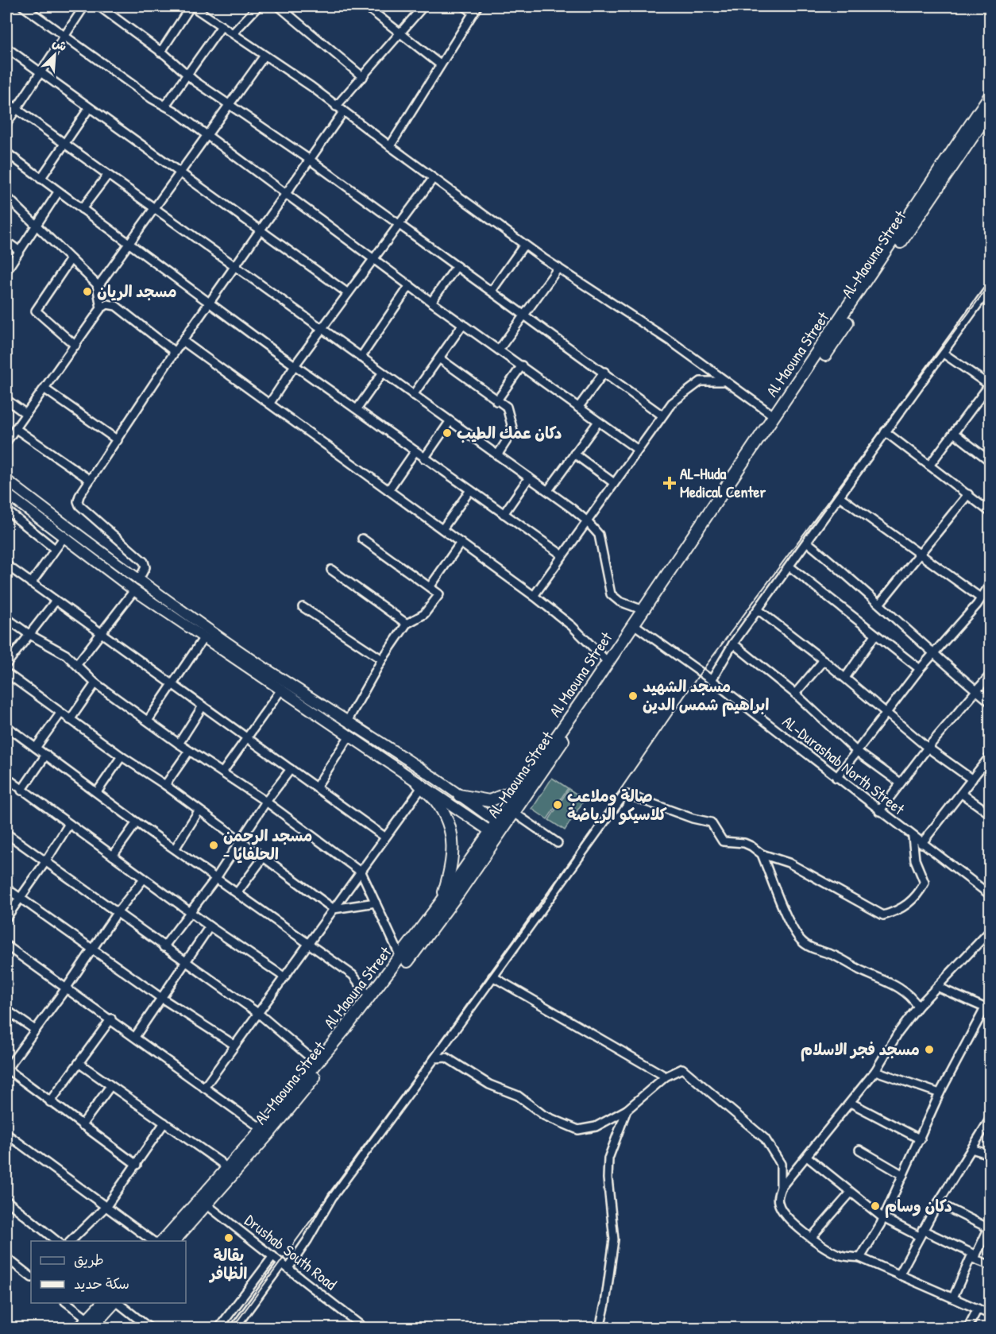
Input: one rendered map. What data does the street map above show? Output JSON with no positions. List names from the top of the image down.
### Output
{
  "streets": {
    "highway": ["Al-Maouna Street", "Al Maouna Street"],
    "street": ["AL-Durashab North Street", "Drushab South Road"]
  },
  "crossings": [
    ["Al-Maouna Street", "Al Maouna Street"],
    ["Al-Maouna Street", "AL-Durashab North Street"],
    ["Al-Maouna Street", "Drushab South Road"],
    ["Al Maouna Street", "AL-Durashab North Street"],
    ["Al Maouna Street", "Drushab South Road"]
  ],
  "places": {
    "other": [
      "مسجد الريان",
      "دكان عمك الطيب",
      "مسجد الشهيد ابراهيم شمس الدين",
      "صالة وملاعب كلاسيكو الرياضة",
      "مسجد الرحمن - الحلفايا",
      "مسجد فجر الاسلام",
      "دكان وسام",
      "بقالة الظافر"
    ],
    "health": ["AL-Huda Medical Center"]
  },
  "legend": ["طريق", "سكة حديد"],
  "north": "top right"
}
